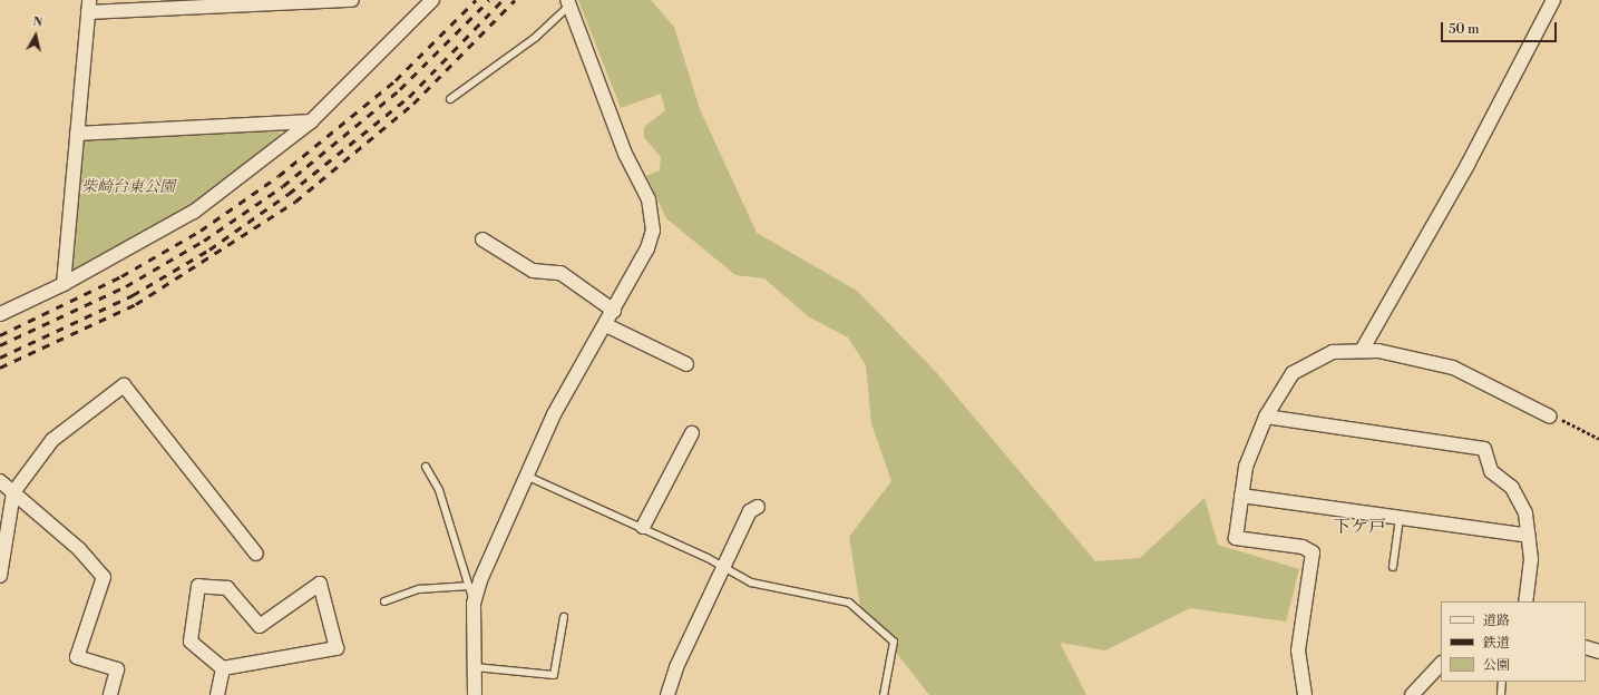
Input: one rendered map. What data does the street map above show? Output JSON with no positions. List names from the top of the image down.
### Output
{
  "districts": ["下ケ戸"],
  "parks": ["柴崎台東公園"],
  "legend": ["道路", "鉄道", "公園"],
  "scale_bar": "50 m",
  "north": "top"
}
